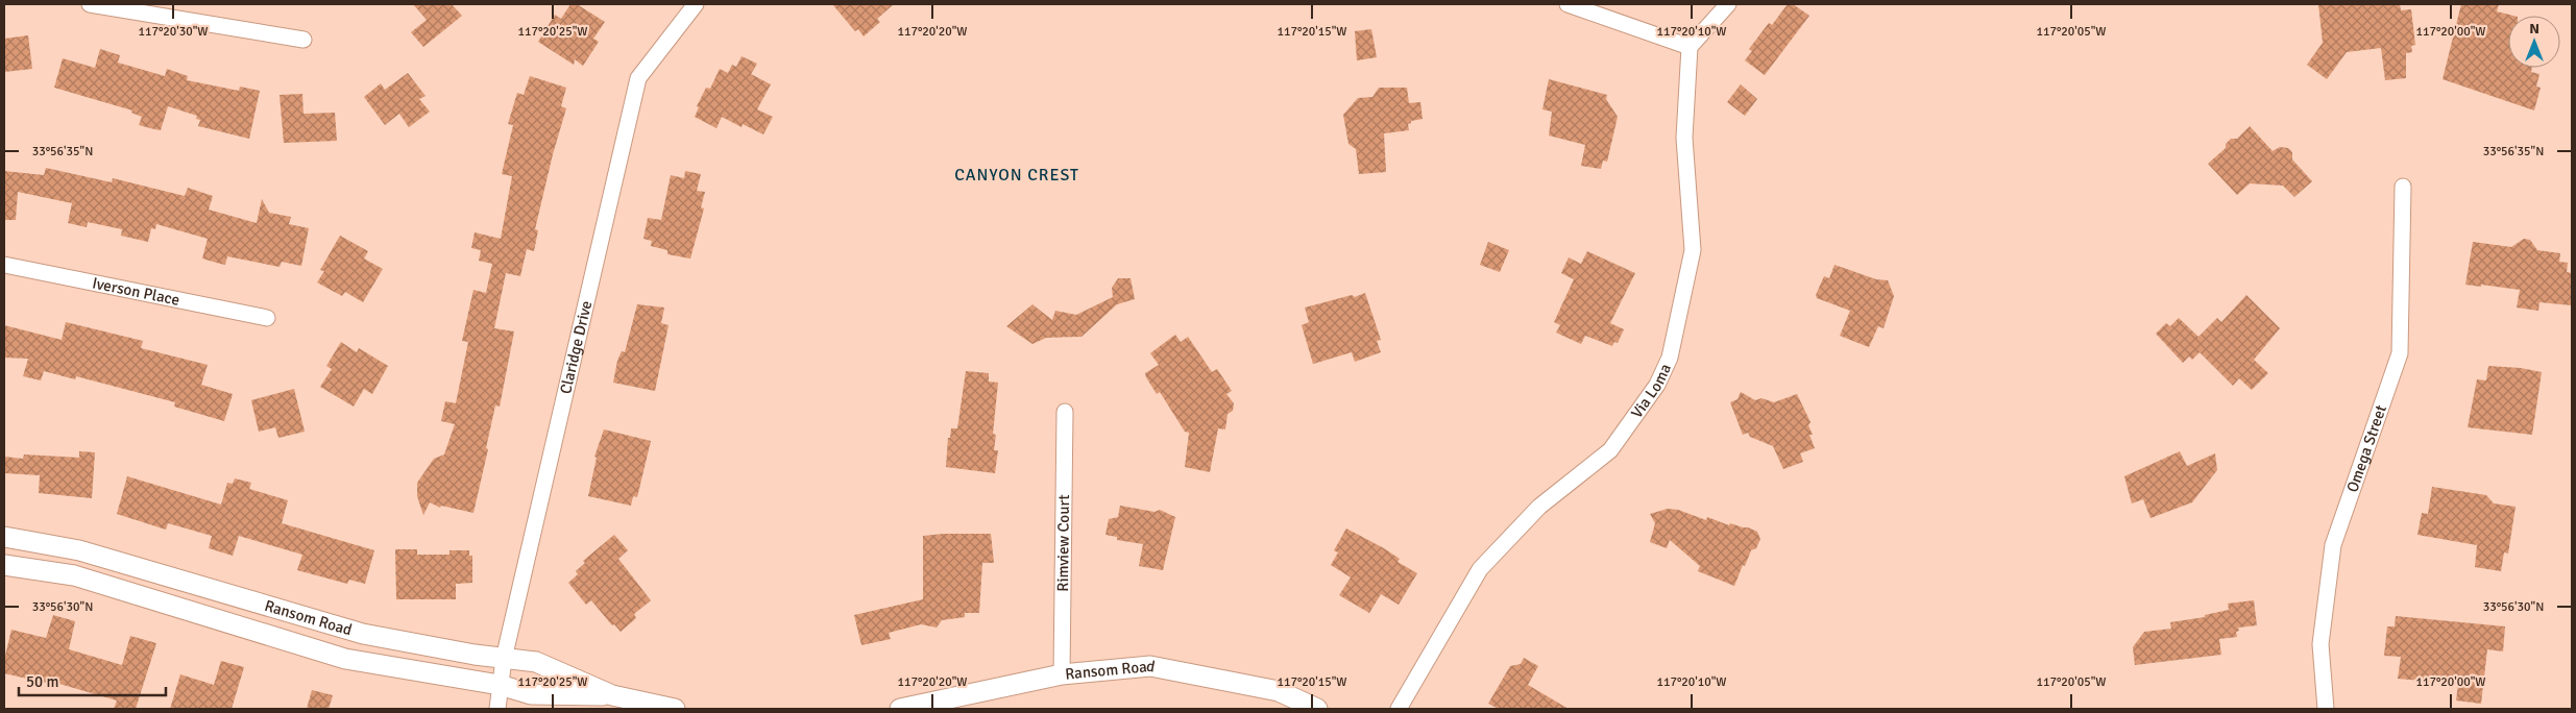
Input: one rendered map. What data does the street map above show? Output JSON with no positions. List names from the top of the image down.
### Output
{
  "streets": {
    "street": [
      "Iverson Place",
      "Claridge Drive",
      "Via Loma",
      "Omega Street",
      "Rimview Court",
      "Ransom Road"
    ]
  },
  "crossings": [
    ["Claridge Drive", "Ransom Road"],
    ["Rimview Court", "Ransom Road"]
  ],
  "districts": ["CANYON CREST"],
  "scale_bar": "50 m",
  "north": "top",
  "coordinates": [
    "117°20'30\"W",
    "117°20'25\"W",
    "117°20'20\"W",
    "117°20'15\"W",
    "117°20'10\"W",
    "117°20'05\"W",
    "117°20'00\"W",
    "33°56'35\"N",
    "33°56'30\"N"
  ]
}
